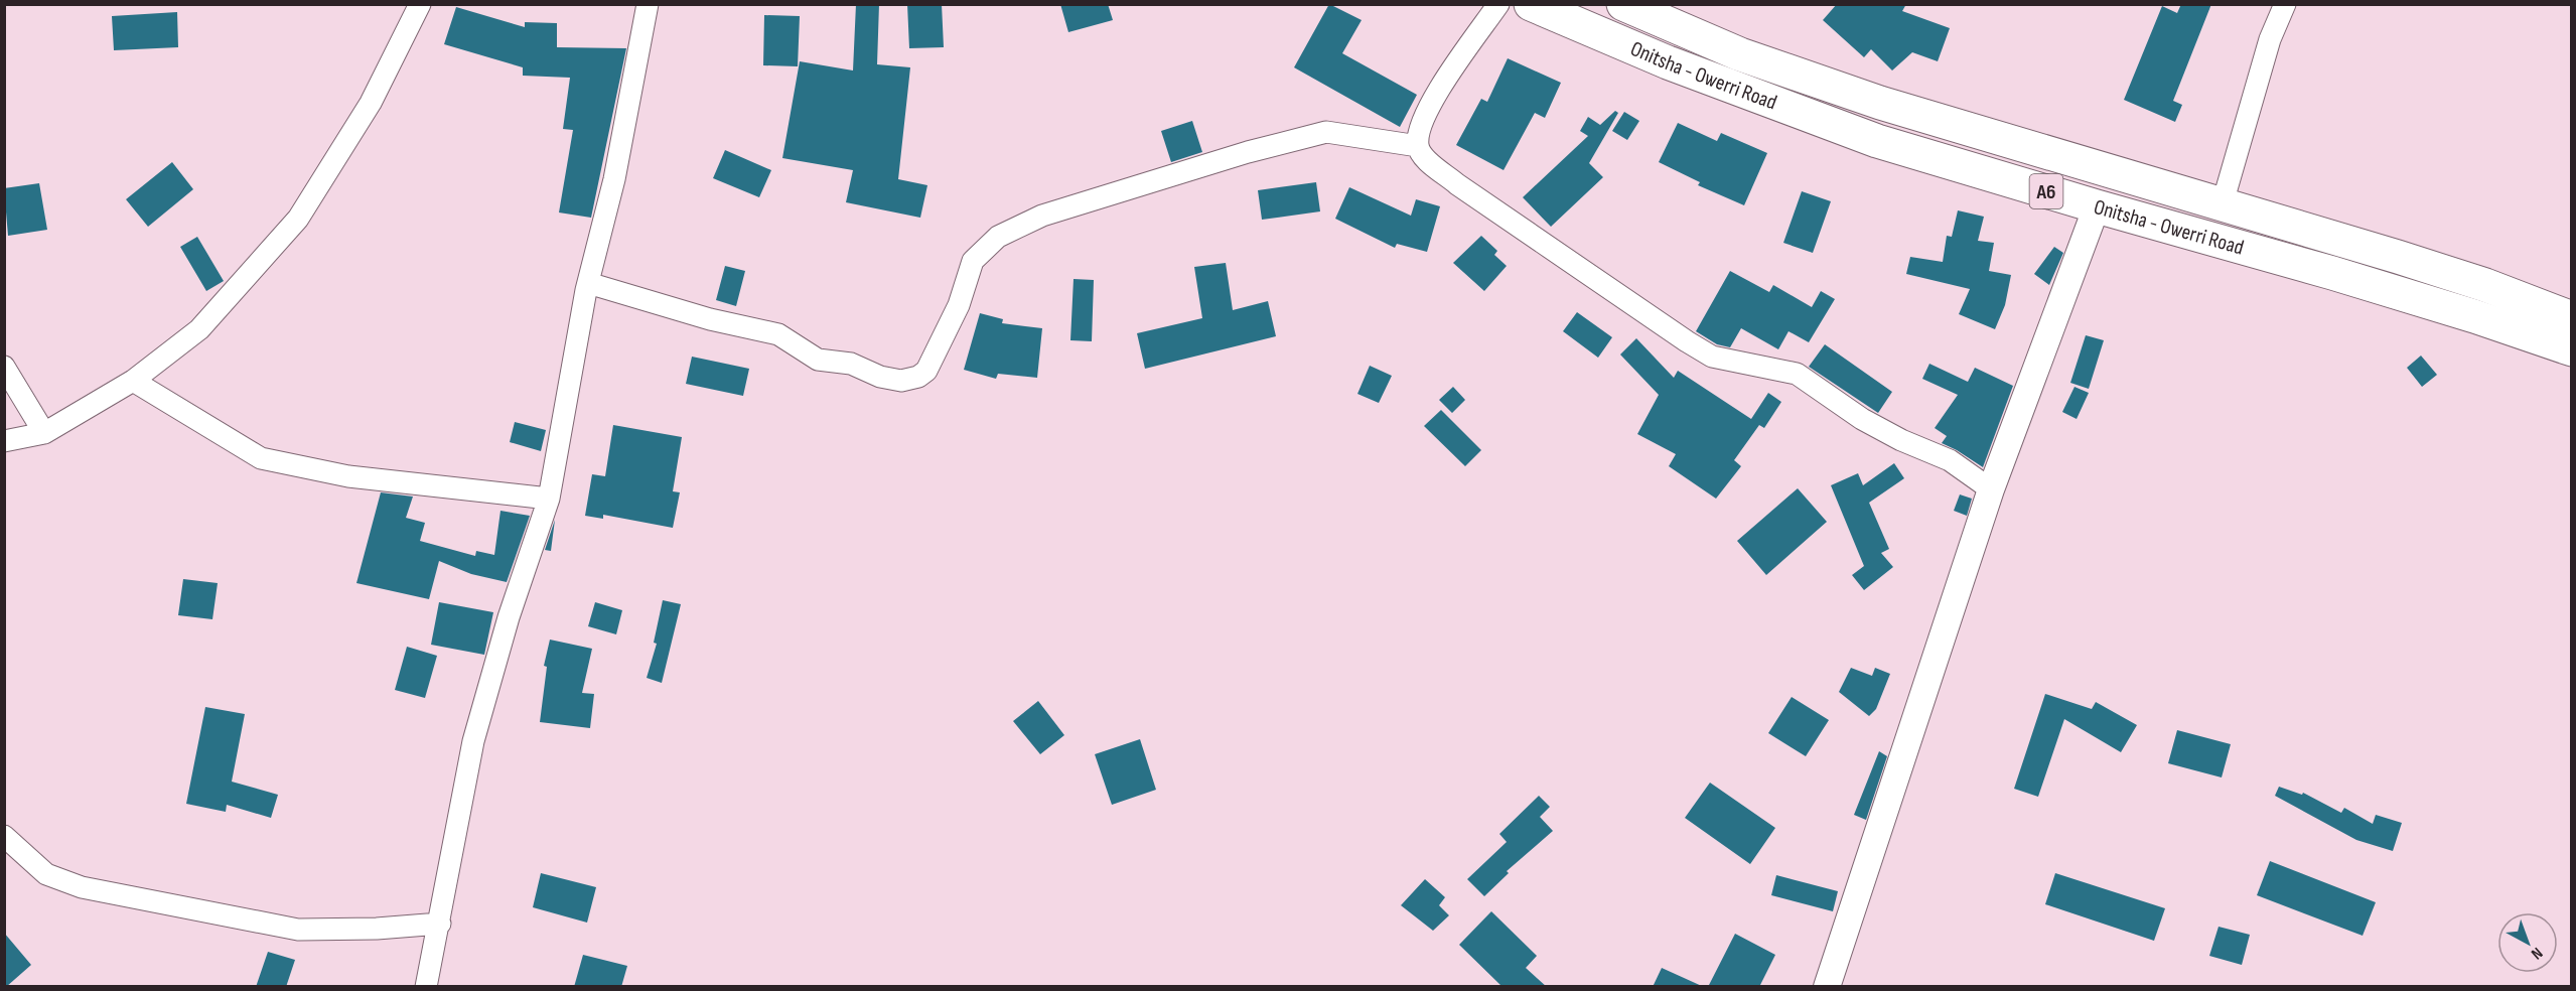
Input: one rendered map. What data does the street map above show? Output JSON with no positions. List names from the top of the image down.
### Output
{
  "streets": {
    "highway": ["Onitsha - Owerri Road", "A6"]
  },
  "north": "bottom right"
}
